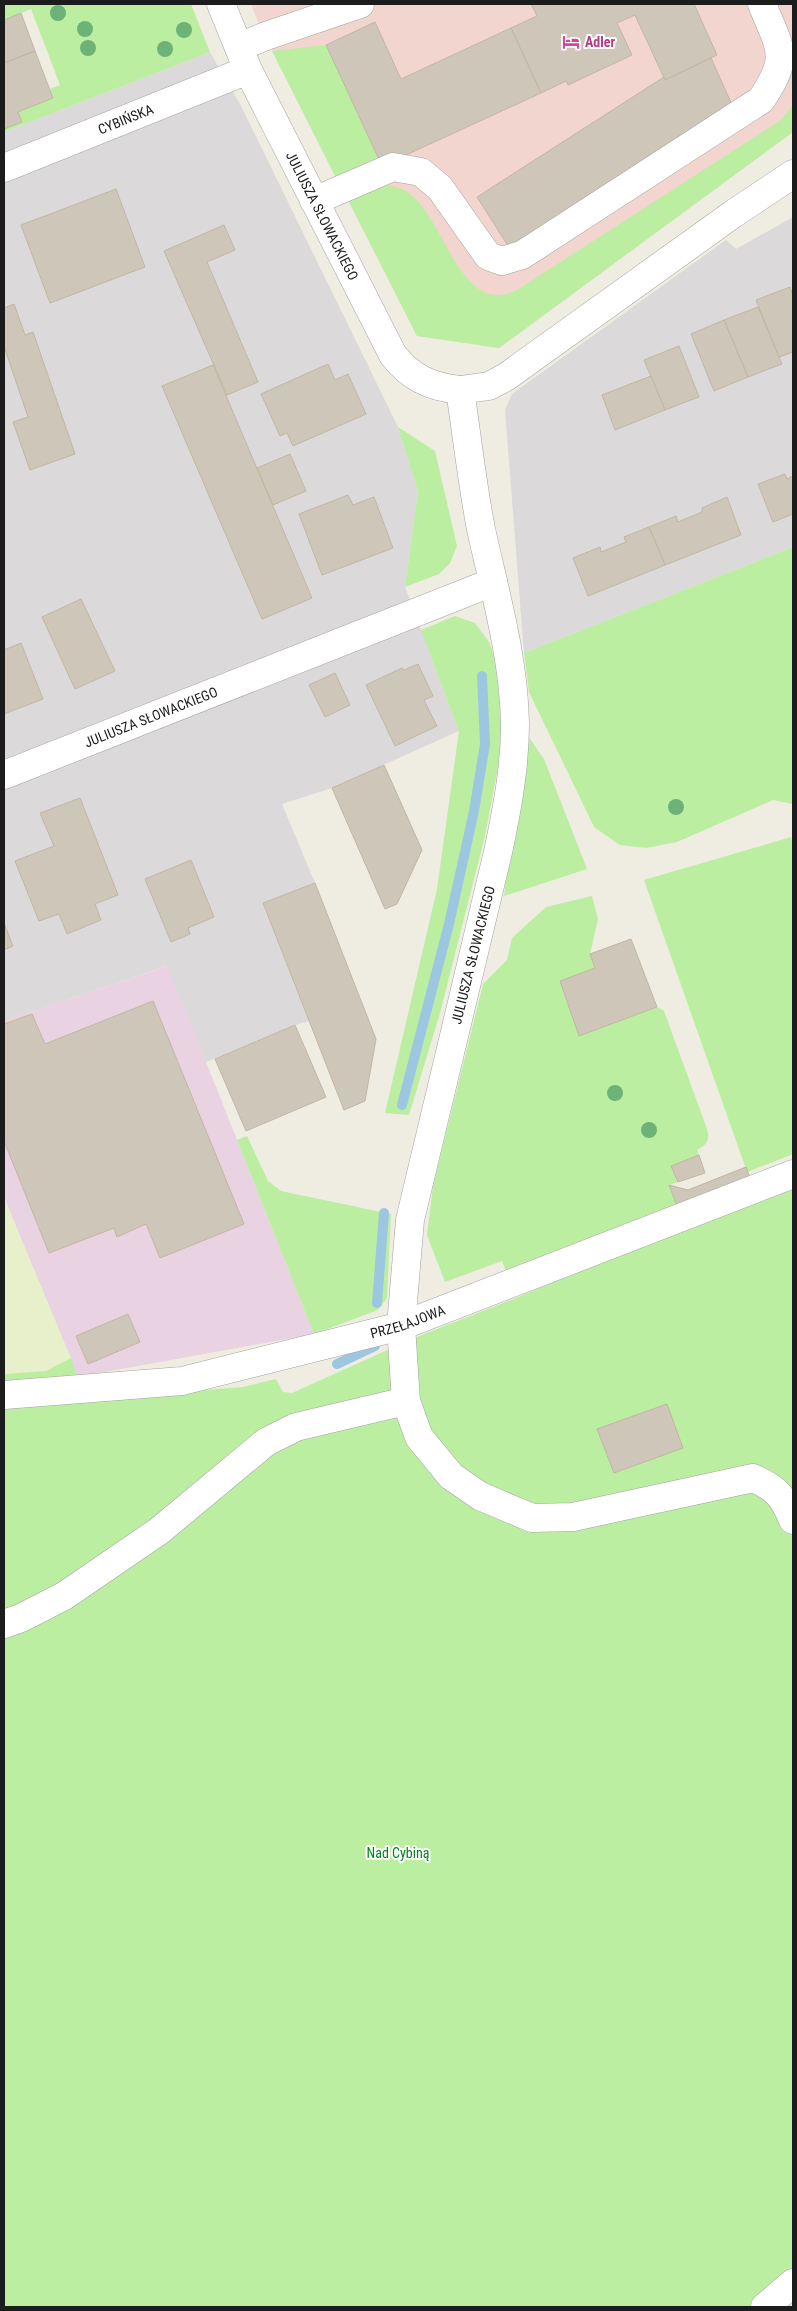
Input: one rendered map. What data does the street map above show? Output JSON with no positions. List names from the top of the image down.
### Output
{
  "streets": {
    "street": ["CYBIŃSKA", "JULIUSZA SŁOWACKIEGO", "PRZEŁAJOWA"]
  },
  "crossings": [
    ["CYBIŃSKA", "JULIUSZA SŁOWACKIEGO"],
    ["JULIUSZA SŁOWACKIEGO", "PRZEŁAJOWA"]
  ],
  "parks": ["Nad Cybiną"],
  "places": {
    "hotel": ["Adler"]
  }
}
